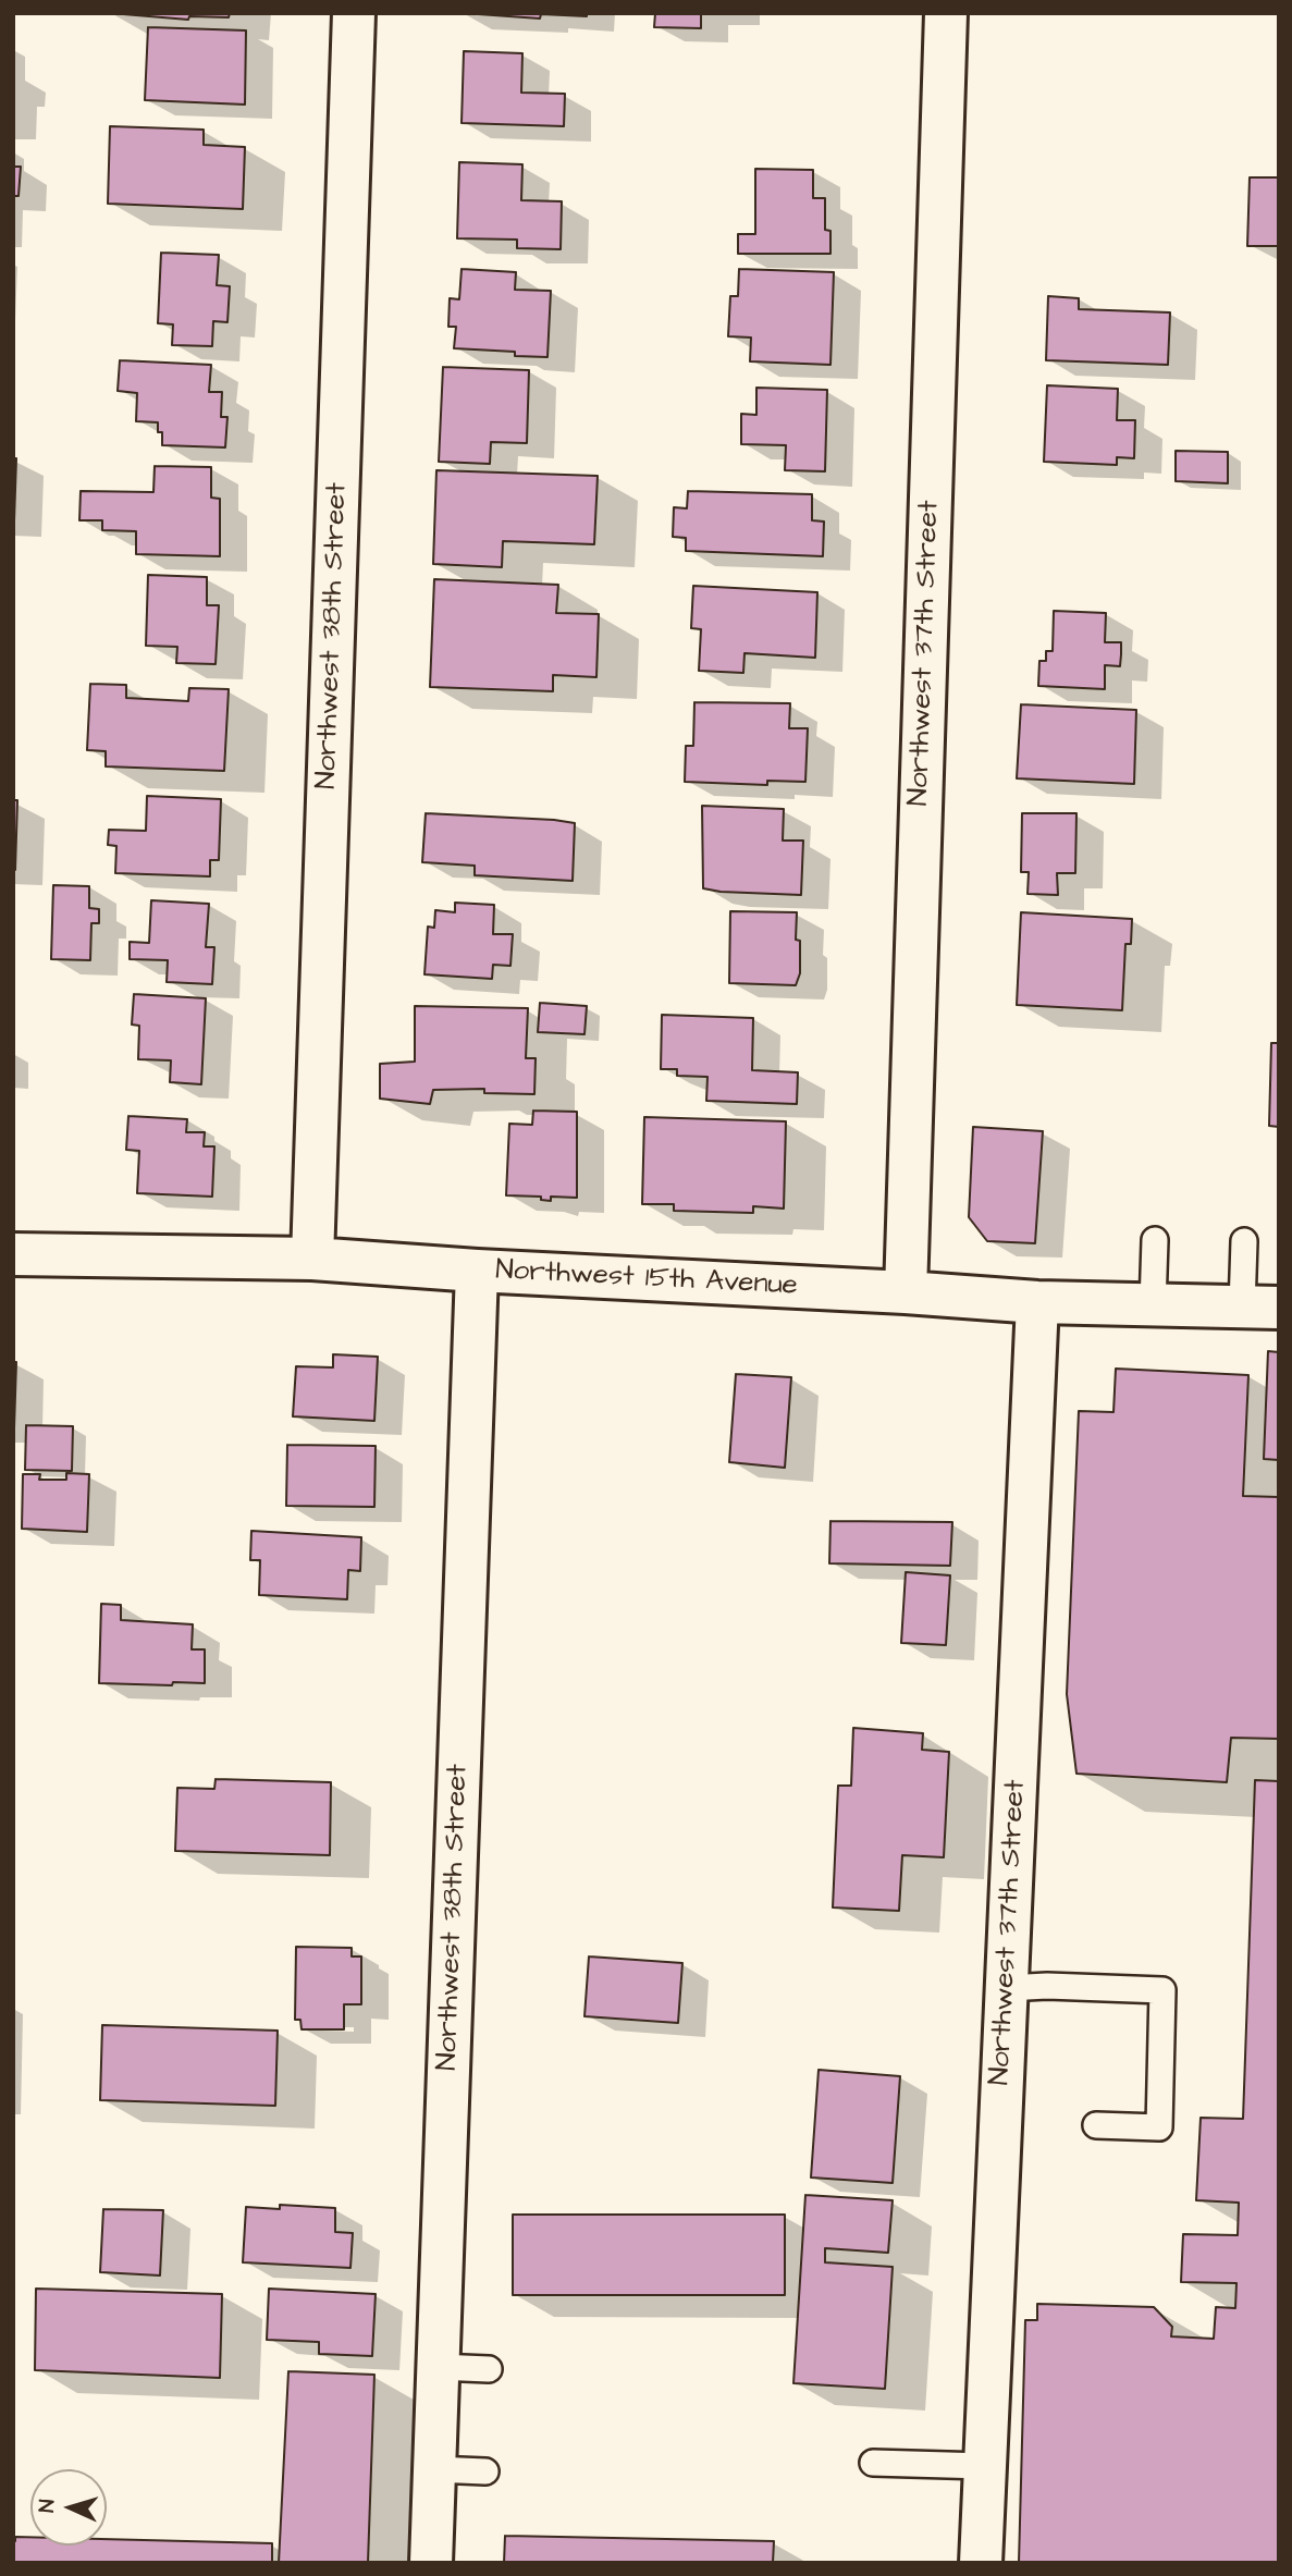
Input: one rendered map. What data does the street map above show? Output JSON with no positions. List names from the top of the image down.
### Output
{
  "streets": {
    "street": ["Northwest 38th Street", "Northwest 37th Street", "Northwest 15th Avenue"]
  },
  "crossings": [
    ["Northwest 38th Street", "Northwest 15th Avenue"],
    ["Northwest 37th Street", "Northwest 15th Avenue"]
  ],
  "north": "left"
}
